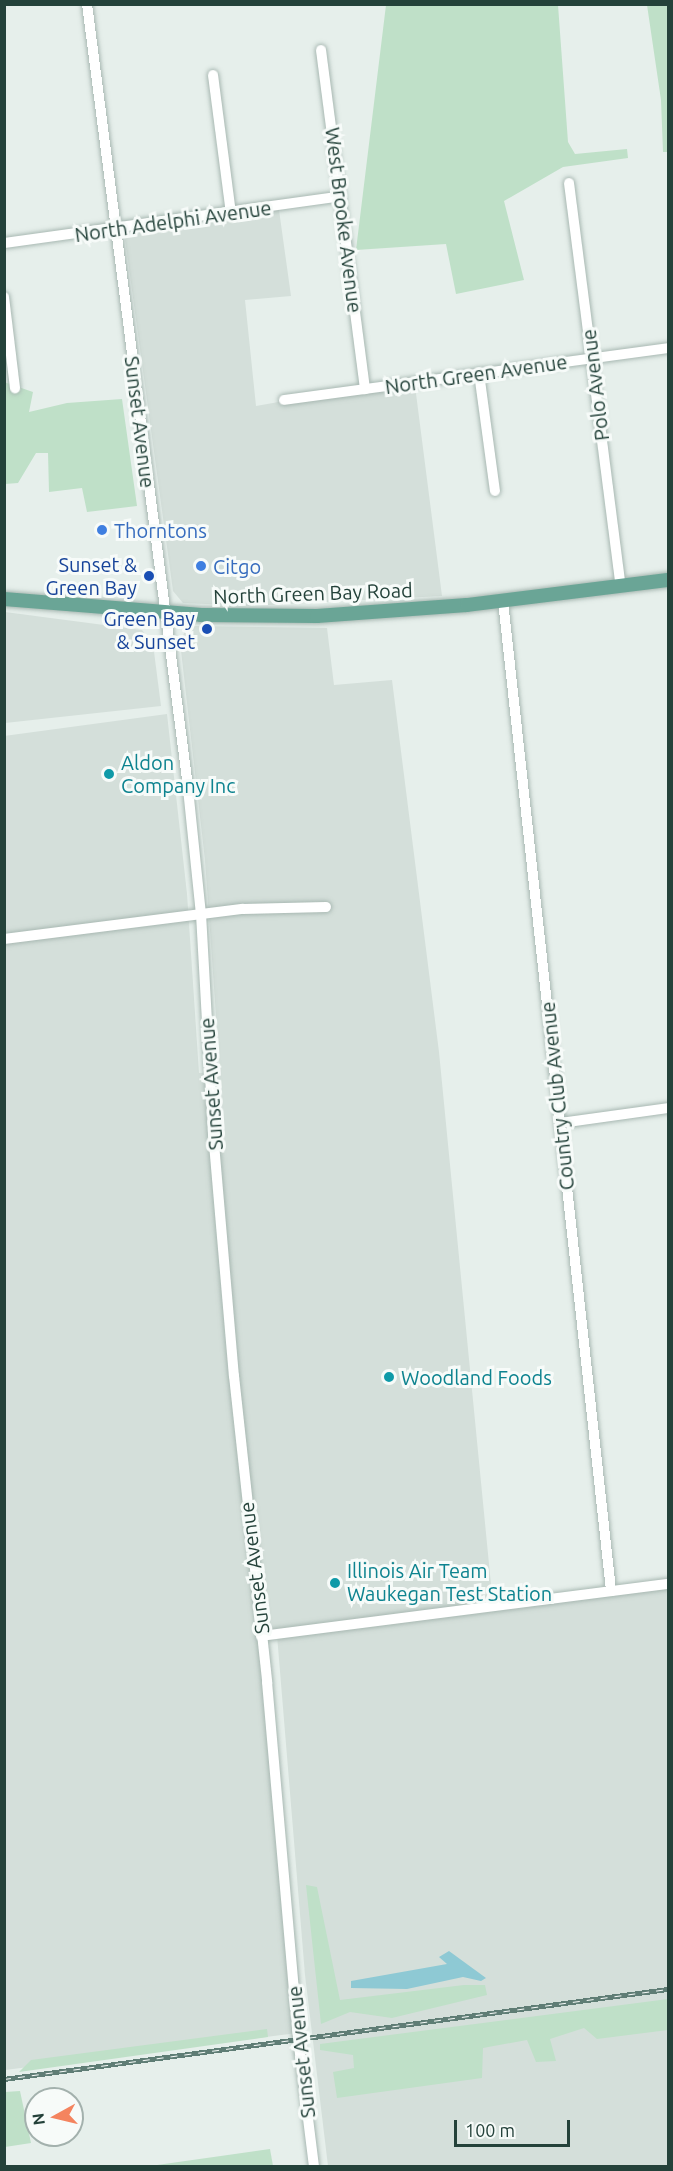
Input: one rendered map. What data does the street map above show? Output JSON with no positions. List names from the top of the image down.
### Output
{
  "streets": {
    "main road": ["North Green Bay Road"],
    "street": [
      "West Brooke Avenue",
      "North Adelphi Avenue",
      "North Green Avenue",
      "Polo Avenue",
      "Sunset Avenue",
      "Country Club Avenue"
    ]
  },
  "crossings": [
    ["West Brooke Avenue", "North Adelphi Avenue"],
    ["West Brooke Avenue", "North Green Avenue"],
    ["North Adelphi Avenue", "Sunset Avenue"],
    ["North Green Avenue", "Polo Avenue"],
    ["Polo Avenue", "North Green Bay Road"],
    ["Sunset Avenue", "North Green Bay Road"],
    ["North Green Bay Road", "Country Club Avenue"]
  ],
  "places": [
    "Thorntons",
    "Citgo",
    "Sunset & Green Bay",
    "Green Bay & Sunset",
    "Aldon Company Inc",
    "Woodland Foods",
    "Illinois Air Team Waukegan Test Station"
  ],
  "scale_bar": "100 m",
  "north": "left"
}
